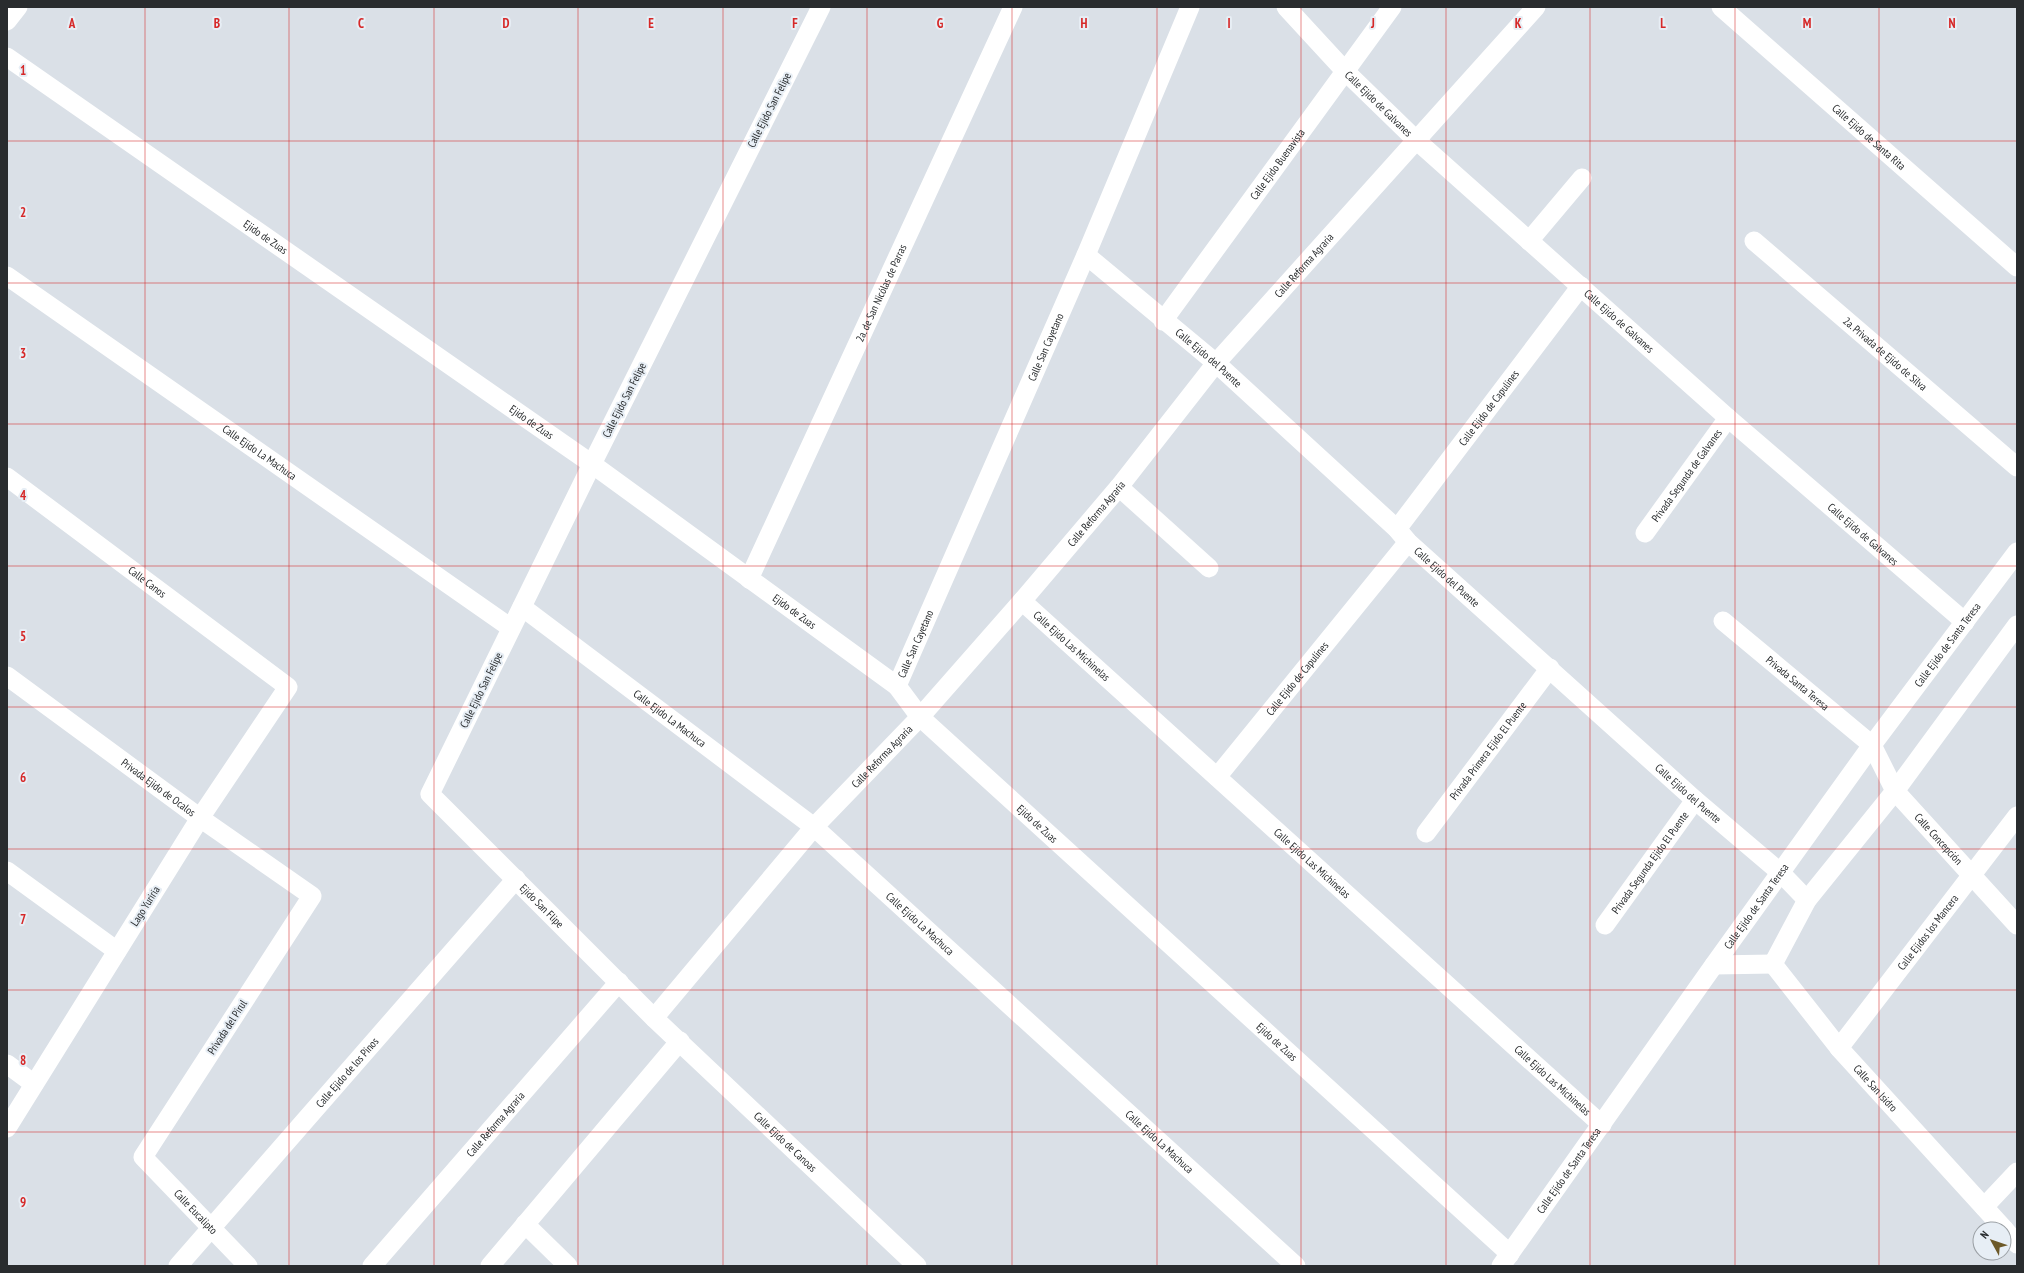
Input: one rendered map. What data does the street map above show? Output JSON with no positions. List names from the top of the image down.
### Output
{
  "streets": {
    "street": [
      "Calle Ejido de Galvanes",
      "Calle Ejido San Felipe",
      "Calle Ejido de Santa Rita",
      "Calle Ejido Buenavista",
      "Ejido de Zuas",
      "Calle Reforma Agraria",
      "2a. de San Nicólas de Parras",
      "Calle San Cayetano",
      "2a. Privada de Ejido de Silva",
      "Calle Ejido del Puente",
      "Calle Ejido de Capulines",
      "Calle Ejido La Machuca",
      "Privada Segunda de Galvanes",
      "Calle Canos",
      "Calle Ejido de Santa Teresa",
      "Calle Ejido Las Michinelas",
      "Privada Santa Teresa",
      "Privada Primera Ejido El Puente",
      "Privada Ejido de Ocalos",
      "Calle Concepción",
      "Privada Segunda Ejido El Puente",
      "Lago Yuriria",
      "Ejido San Flipe",
      "Calle Ejidos los Mancera",
      "Privada del Pirul",
      "Calle Ejido de los Pinos",
      "Calle San Isidro",
      "Calle Ejido de Canoas",
      "Calle Eucalipto"
    ]
  },
  "crossings": [
    ["Calle Ejido de Galvanes", "Calle Ejido Buenavista"],
    ["Calle Ejido de Galvanes", "Calle Reforma Agraria"],
    ["Calle Ejido de Galvanes", "Calle Ejido de Capulines"],
    ["Calle Ejido de Galvanes", "Privada Segunda de Galvanes"],
    ["Calle Ejido de Galvanes", "Calle Ejido de Santa Teresa"],
    ["Calle Ejido San Felipe", "Ejido de Zuas"],
    ["Calle Ejido San Felipe", "Calle Ejido La Machuca"],
    ["Calle Ejido San Felipe", "Ejido San Flipe"],
    ["Calle Ejido Buenavista", "Calle Ejido del Puente"],
    ["Ejido de Zuas", "Calle Reforma Agraria"],
    ["Ejido de Zuas", "2a. de San Nicólas de Parras"],
    ["Ejido de Zuas", "Calle San Cayetano"],
    ["Ejido de Zuas", "Calle Ejido de Santa Teresa"],
    ["Calle Reforma Agraria", "Calle Ejido del Puente"],
    ["Calle Reforma Agraria", "Calle Ejido La Machuca"],
    ["Calle Reforma Agraria", "Calle Ejido Las Michinelas"],
    ["Calle Reforma Agraria", "Ejido San Flipe"],
    ["Calle Reforma Agraria", "Calle Ejido de Canoas"],
    ["Calle San Cayetano", "Calle Ejido del Puente"],
    ["Calle Ejido del Puente", "Calle Ejido de Capulines"],
    ["Calle Ejido del Puente", "Calle Ejido de Santa Teresa"],
    ["Calle Ejido del Puente", "Privada Primera Ejido El Puente"],
    ["Calle Ejido del Puente", "Privada Segunda Ejido El Puente"],
    ["Calle Ejido de Capulines", "Calle Ejido Las Michinelas"],
    ["Calle Canos", "Lago Yuriria"],
    ["Calle Ejido de Santa Teresa", "Calle Ejido Las Michinelas"],
    ["Calle Ejido de Santa Teresa", "Privada Santa Teresa"],
    ["Calle Ejido de Santa Teresa", "Calle Concepción"],
    ["Privada Santa Teresa", "Calle Concepción"],
    ["Privada Ejido de Ocalos", "Lago Yuriria"],
    ["Privada Ejido de Ocalos", "Privada del Pirul"],
    ["Calle Concepción", "Calle Ejidos los Mancera"],
    ["Ejido San Flipe", "Calle Ejido de los Pinos"],
    ["Ejido San Flipe", "Calle Ejido de Canoas"],
    ["Calle Ejidos los Mancera", "Calle San Isidro"],
    ["Privada del Pirul", "Calle Eucalipto"],
    ["Calle Ejido de los Pinos", "Calle Eucalipto"]
  ],
  "north": "top left",
  "grid": {
    "columns": [
      "A",
      "B",
      "C",
      "D",
      "E",
      "F",
      "G",
      "H",
      "I",
      "J",
      "K",
      "L",
      "M",
      "N"
    ],
    "rows": [
      "1",
      "2",
      "3",
      "4",
      "5",
      "6",
      "7",
      "8",
      "9"
    ]
  }
}
